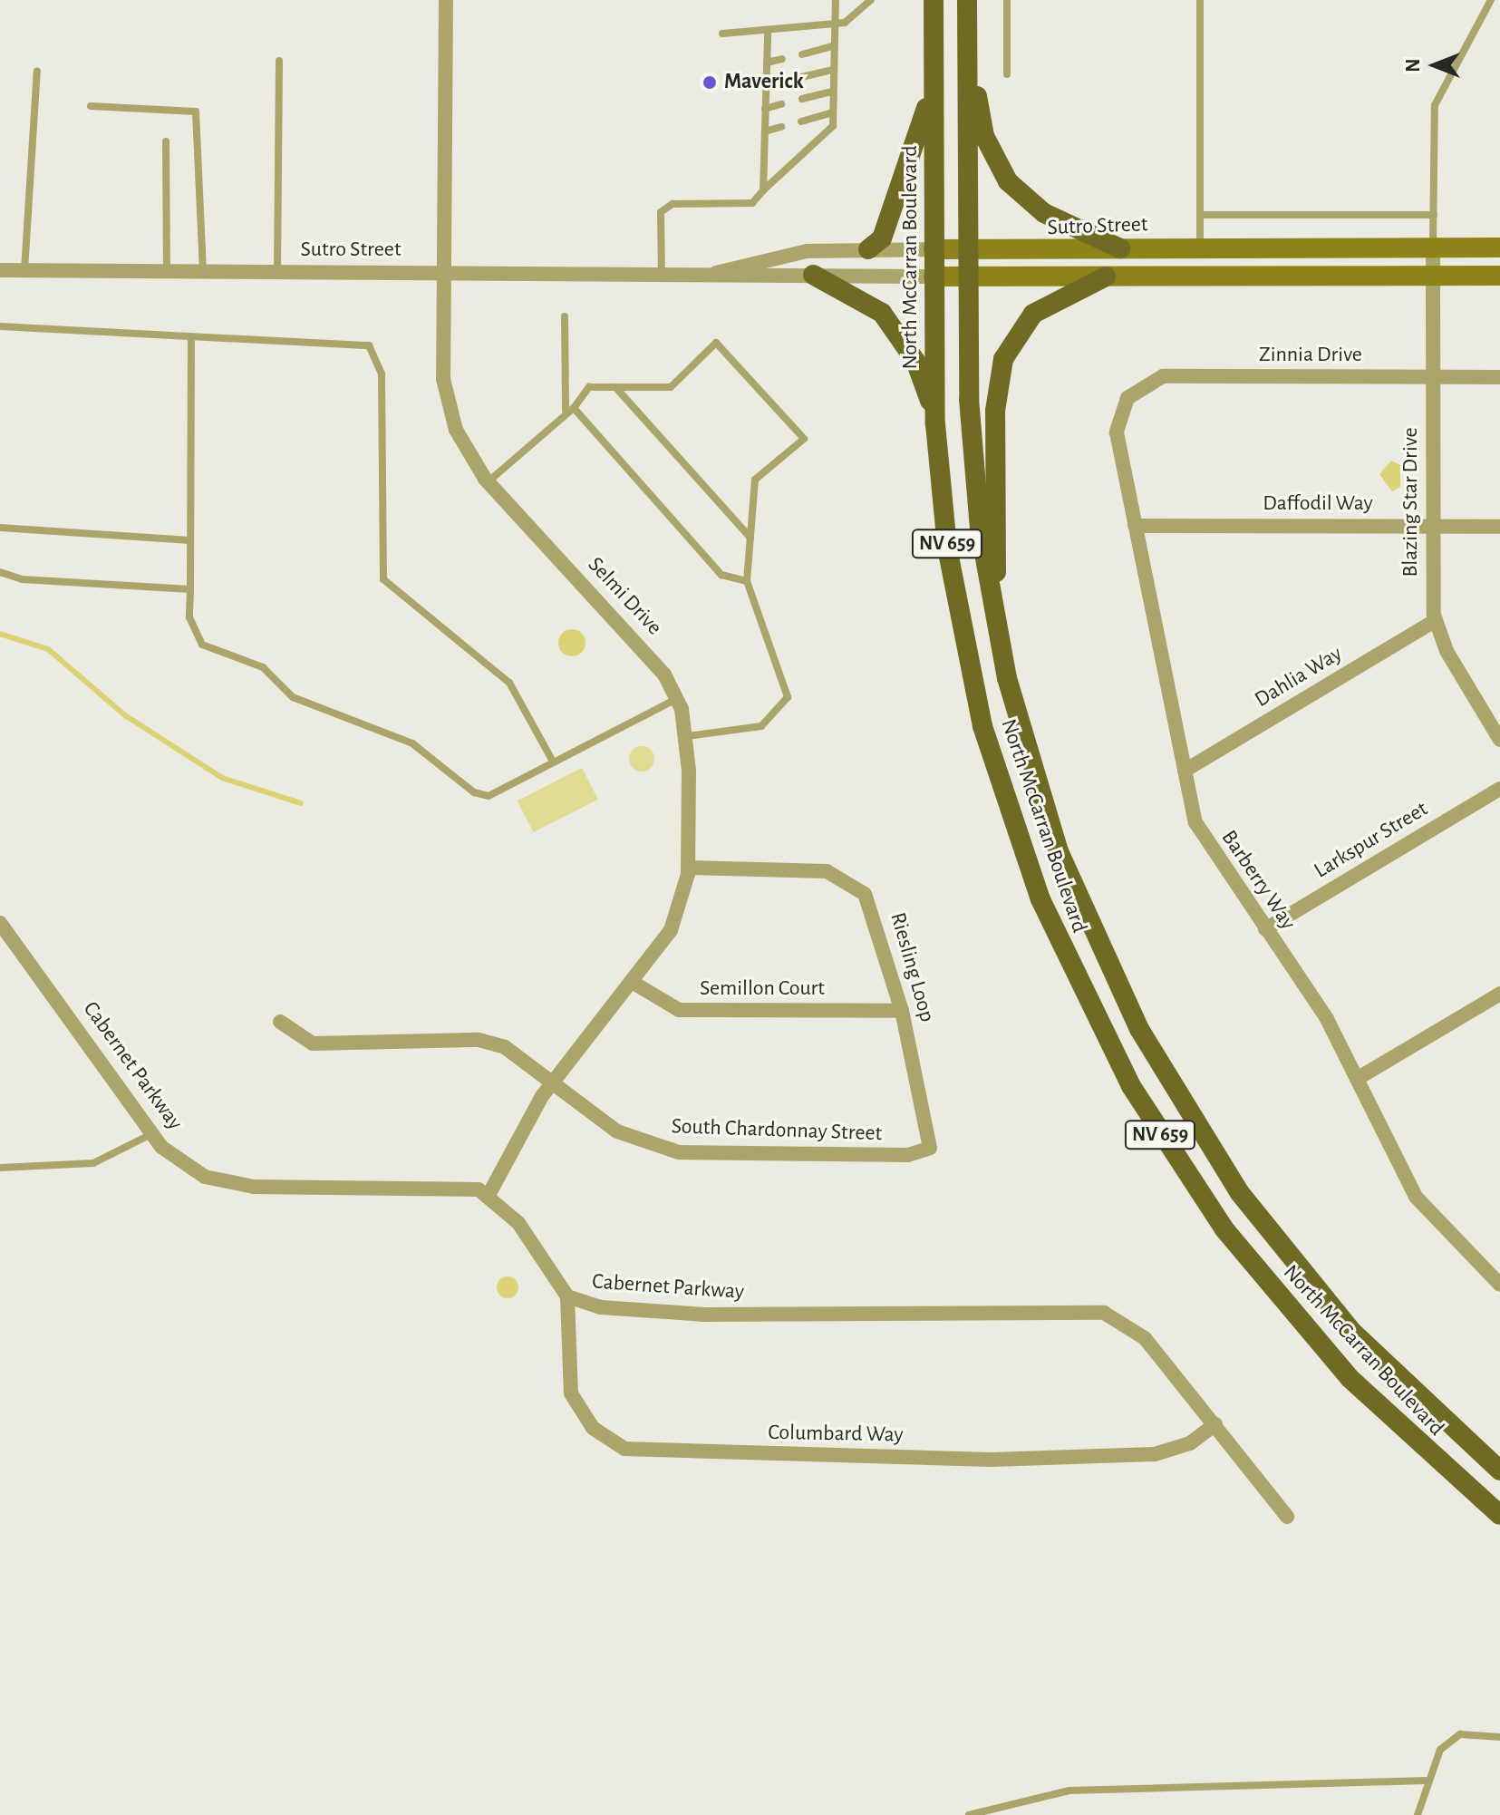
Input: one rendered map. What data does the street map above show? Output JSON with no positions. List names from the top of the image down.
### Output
{
  "streets": {
    "main road": ["Sutro Street", "North McCarran Boulevard", "NV 659"],
    "street": [
      "Zinnia Drive",
      "Blazing Star Drive",
      "Daffodil Way",
      "Selmi Drive",
      "Dahlia Way",
      "Larkspur Street",
      "Barberry Way",
      "Riesling Loop",
      "Semillon Court",
      "Cabernet Parkway",
      "South Chardonnay Street",
      "Columbard Way"
    ]
  },
  "crossings": [
    ["Sutro Street", "North McCarran Boulevard"],
    ["Sutro Street", "Blazing Star Drive"],
    ["Sutro Street", "Selmi Drive"],
    ["Zinnia Drive", "Blazing Star Drive"],
    ["Zinnia Drive", "Barberry Way"],
    ["Blazing Star Drive", "Daffodil Way"],
    ["Blazing Star Drive", "Dahlia Way"],
    ["Daffodil Way", "Barberry Way"],
    ["Selmi Drive", "Riesling Loop"],
    ["Selmi Drive", "Semillon Court"],
    ["Selmi Drive", "Cabernet Parkway"],
    ["Selmi Drive", "South Chardonnay Street"],
    ["Dahlia Way", "Barberry Way"],
    ["Larkspur Street", "Barberry Way"],
    ["Riesling Loop", "Semillon Court"],
    ["Riesling Loop", "South Chardonnay Street"],
    ["Cabernet Parkway", "Columbard Way"]
  ],
  "places": ["Maverick"],
  "north": "left"
}
